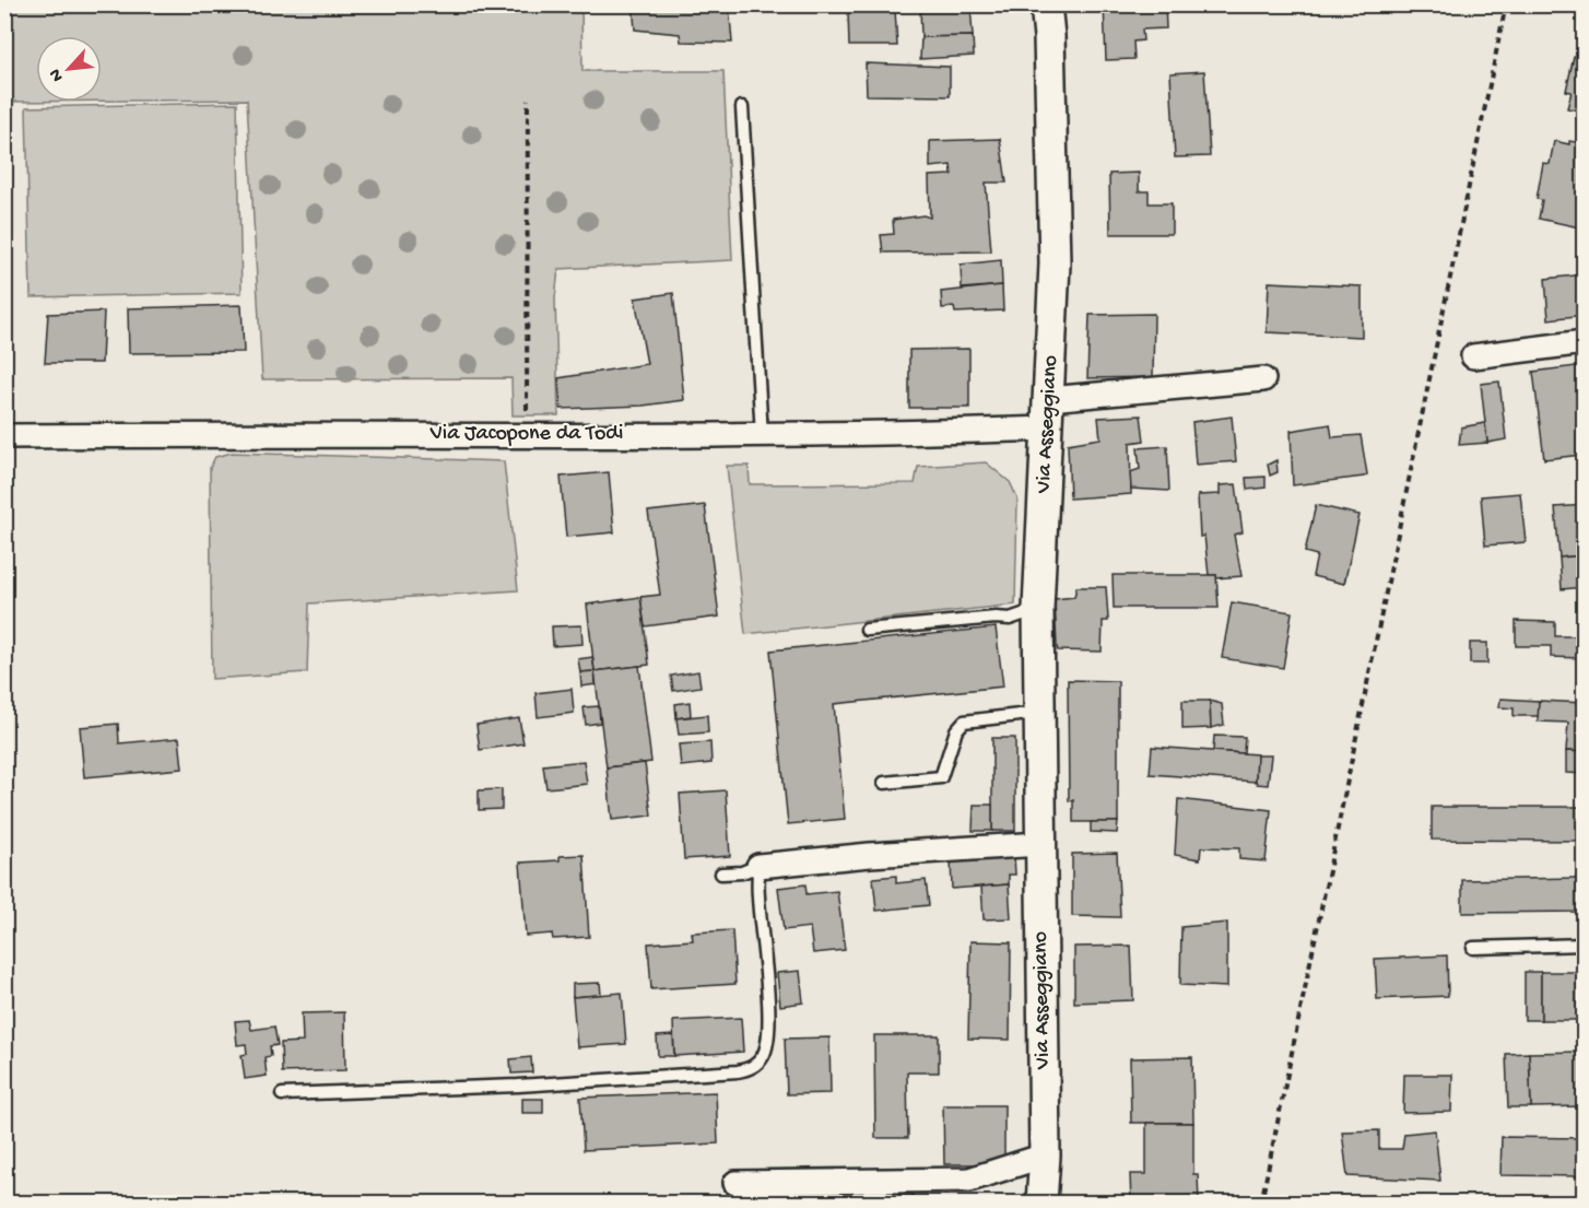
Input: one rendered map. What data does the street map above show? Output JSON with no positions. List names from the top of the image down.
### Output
{
  "streets": {
    "street": ["Via Asseggiano", "Via Jacopone da Todi"]
  },
  "crossings": [
    ["Via Asseggiano", "Via Jacopone da Todi"]
  ],
  "north": "bottom left"
}
